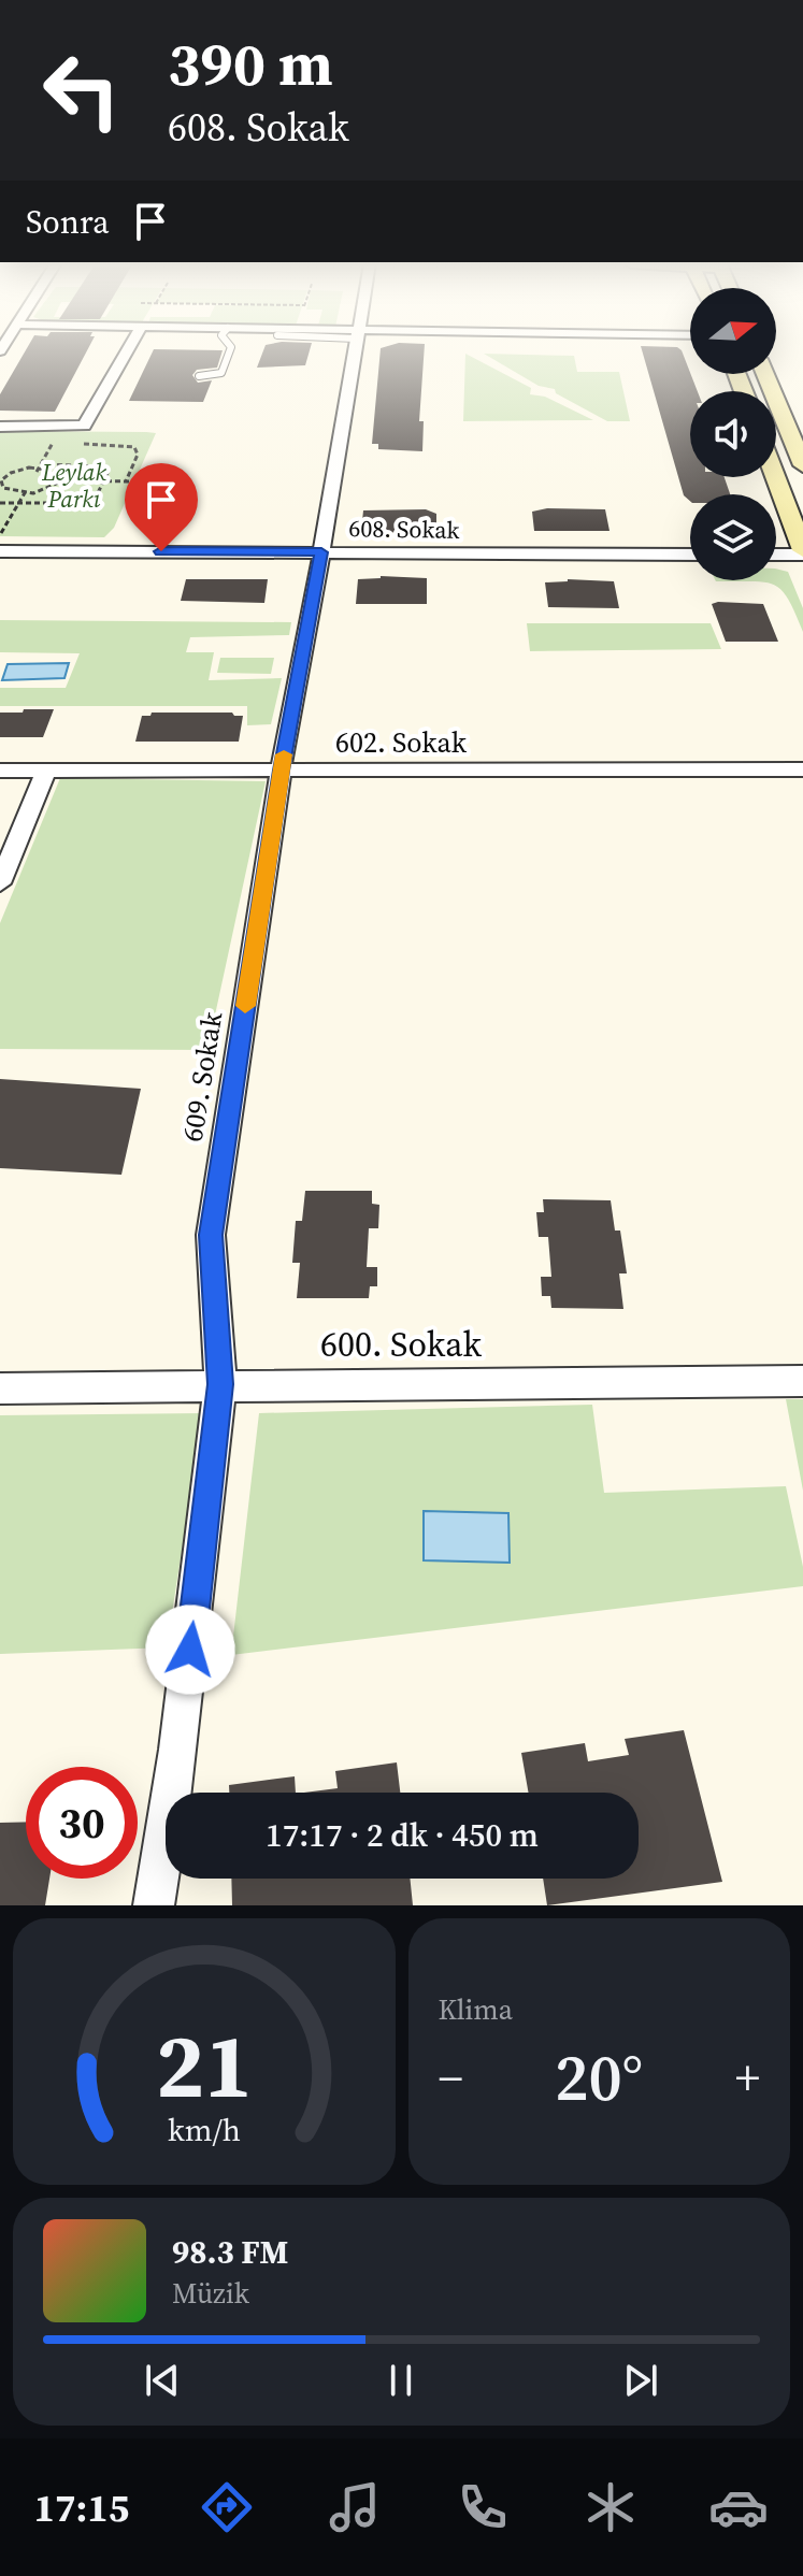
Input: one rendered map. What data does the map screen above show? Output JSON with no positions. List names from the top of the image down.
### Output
{
  "streets": {
    "street": [
      "608. Sokak",
      "602. Sokak",
      "609. Sokak",
      "600. Sokak"
    ]
  },
  "crossings": [
    ["608. Sokak", "609. Sokak"],
    ["602. Sokak", "609. Sokak"],
    ["609. Sokak", "600. Sokak"]
  ],
  "parks": ["Leylak Parkı"],
  "north": "right",
  "page": {
    "turn": ["390 m", "608. Sokak"],
    "then": "Sonra",
    "limit": "30",
    "trip": "17:17 · 2 dk · 450 m",
    "tile": "Klima",
    "heat": ["−", "20°", "+"],
    "song": ["98.3 FM", "Müzik"],
    "tabs": "17:15",
    "gauge": ["21", "km/h"]
  }
}
